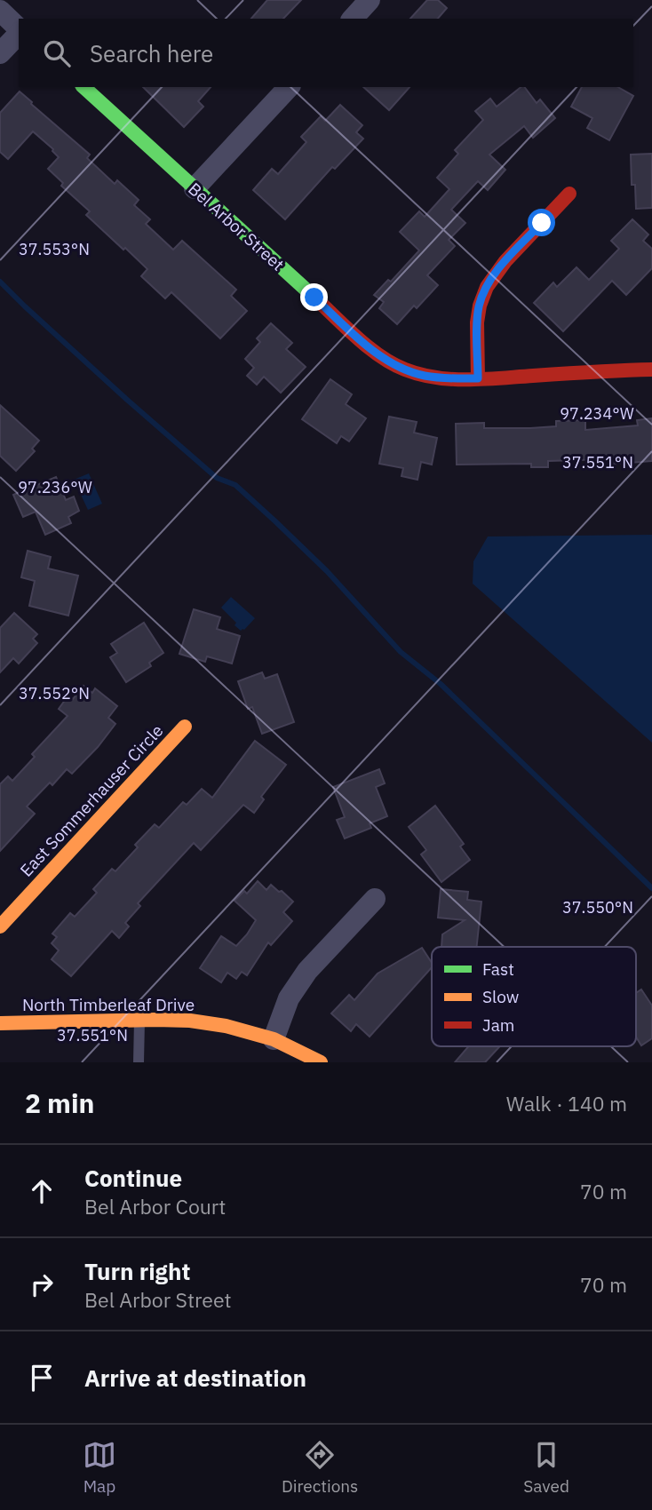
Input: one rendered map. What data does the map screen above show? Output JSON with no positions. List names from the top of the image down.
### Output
{
  "streets": {
    "street": ["Bel Arbor Street", "East Sommerhauser Circle", "North Timberleaf Drive"]
  },
  "legend": ["Fast", "Slow", "Jam"],
  "page": {
    "search": "Search here",
    "heading": ["2 min", "Walk · 140 m"],
    "list": [
      ["Continue", "Bel Arbor Court", "70 m"],
      ["Turn right", "Bel Arbor Street", "70 m"],
      "Arrive at destination"
    ],
    "nav": ["Map", "Directions", "Saved"]
  },
  "coordinates": [
    "37.553°N",
    "97.234°W",
    "37.551°N",
    "97.236°W",
    "37.552°N",
    "37.550°N"
  ]
}
